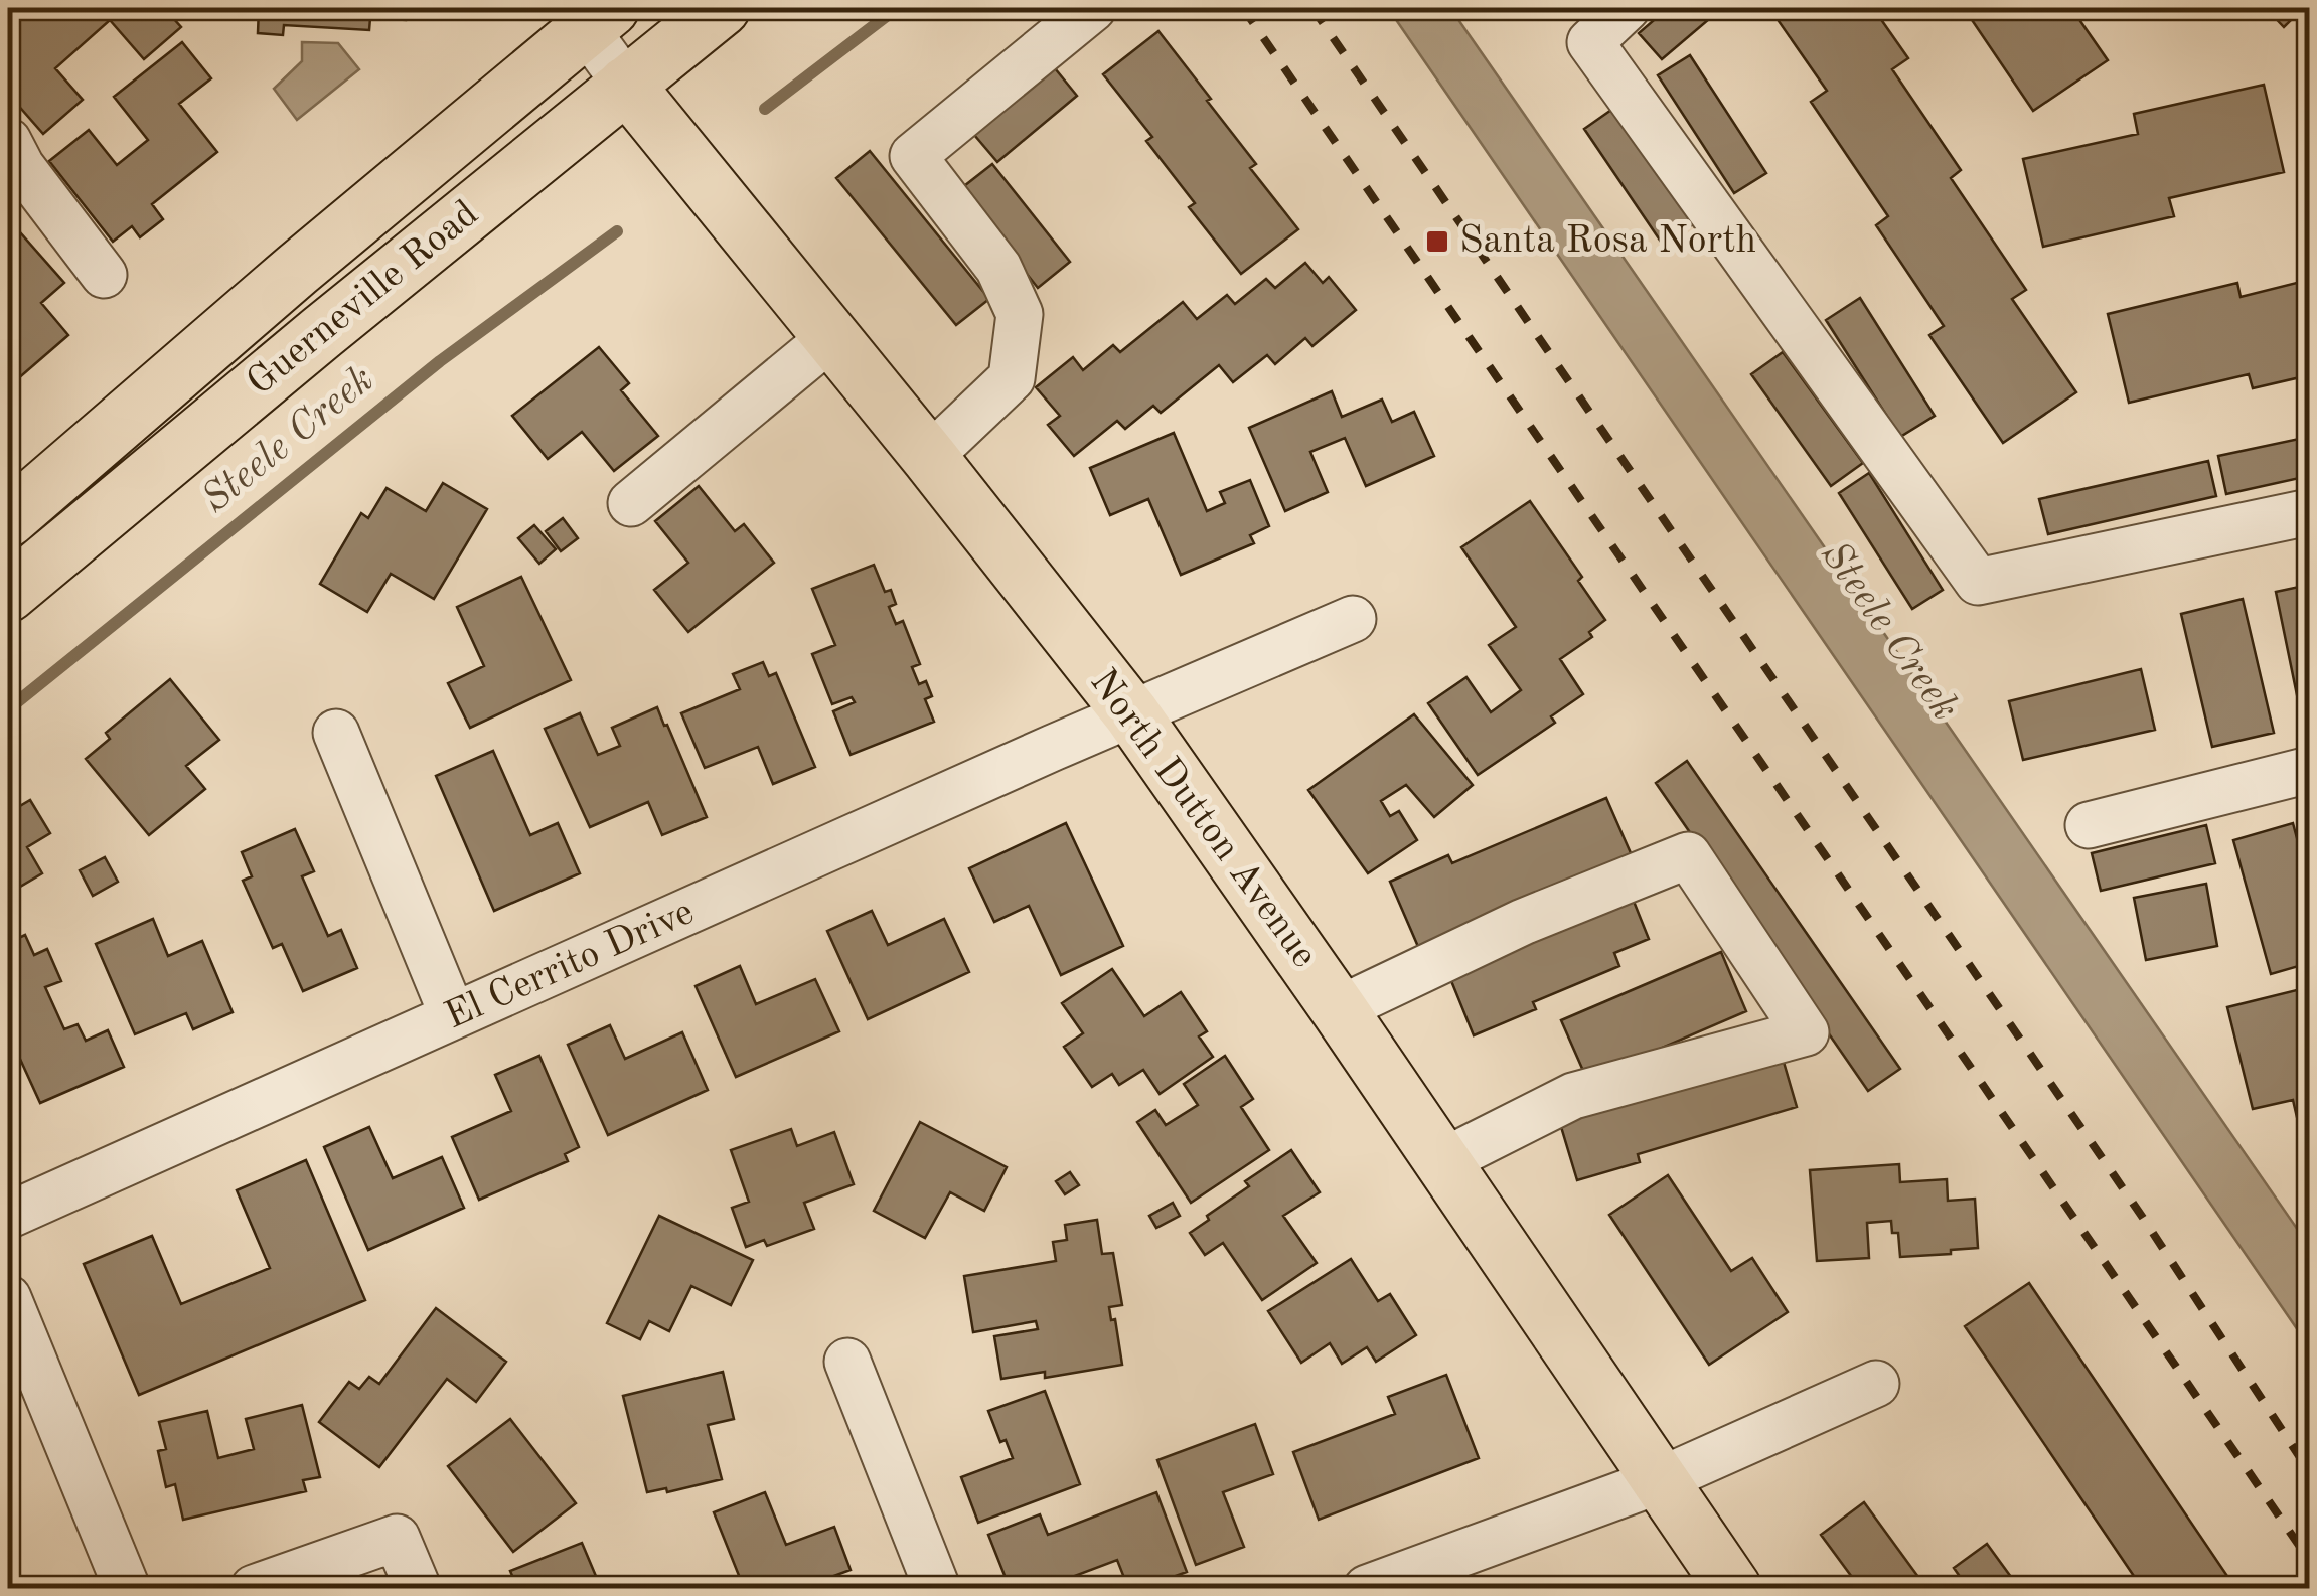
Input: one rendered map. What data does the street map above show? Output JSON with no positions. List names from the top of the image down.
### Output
{
  "streets": {
    "main road": ["Guerneville Road", "North Dutton Avenue"],
    "street": ["El Cerrito Drive"]
  },
  "crossings": [
    ["Guerneville Road", "North Dutton Avenue"],
    ["North Dutton Avenue", "El Cerrito Drive"]
  ],
  "water": ["Steele Creek"],
  "places": {
    "transit": ["Santa Rosa North"]
  }
}
